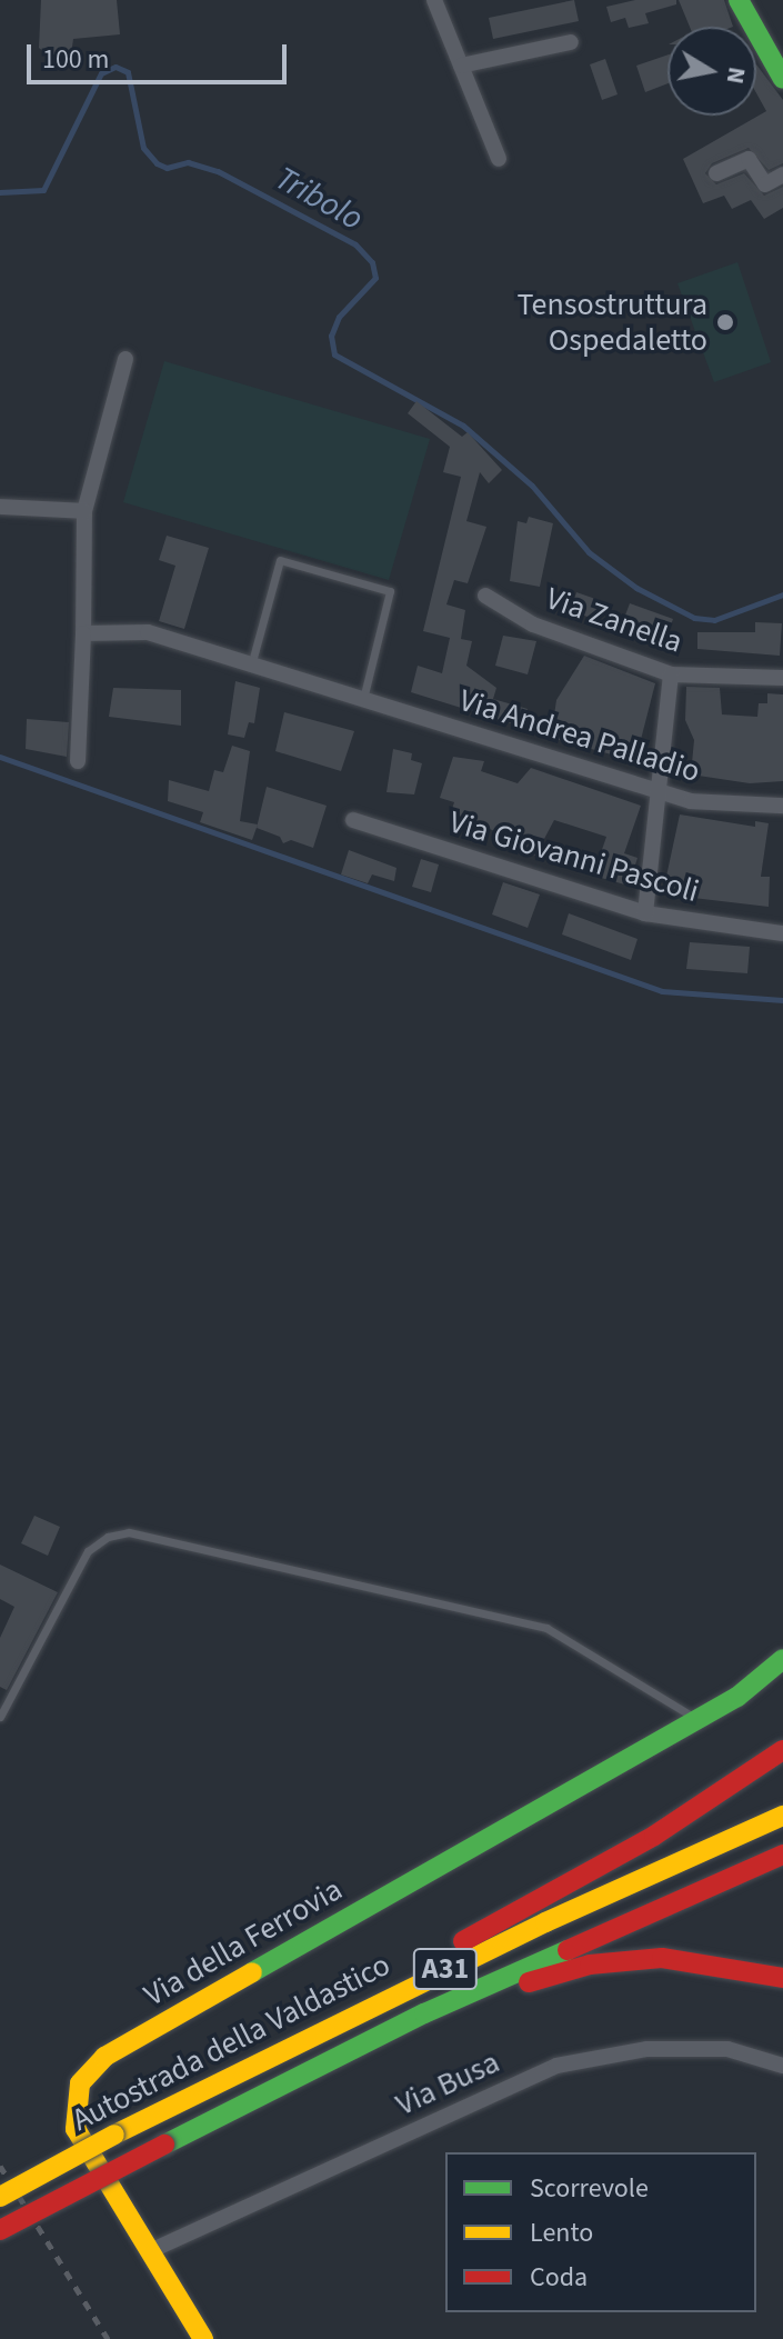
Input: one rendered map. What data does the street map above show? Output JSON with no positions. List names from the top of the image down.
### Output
{
  "streets": {
    "main road": ["Via della Ferrovia", "A31", "Autostrada della Valdastico"],
    "street": [
      "Via Zanella",
      "Via Andrea Palladio",
      "Via Giovanni Pascoli",
      "Via Busa"
    ]
  },
  "crossings": [
    ["Via della Ferrovia", "Via Busa"],
    ["A31", "Autostrada della Valdastico"]
  ],
  "water": ["Tribolo"],
  "places": ["Tensostruttura Ospedaletto"],
  "legend": ["Scorrevole", "Lento", "Coda"],
  "scale_bar": "100 m",
  "north": "right"
}
